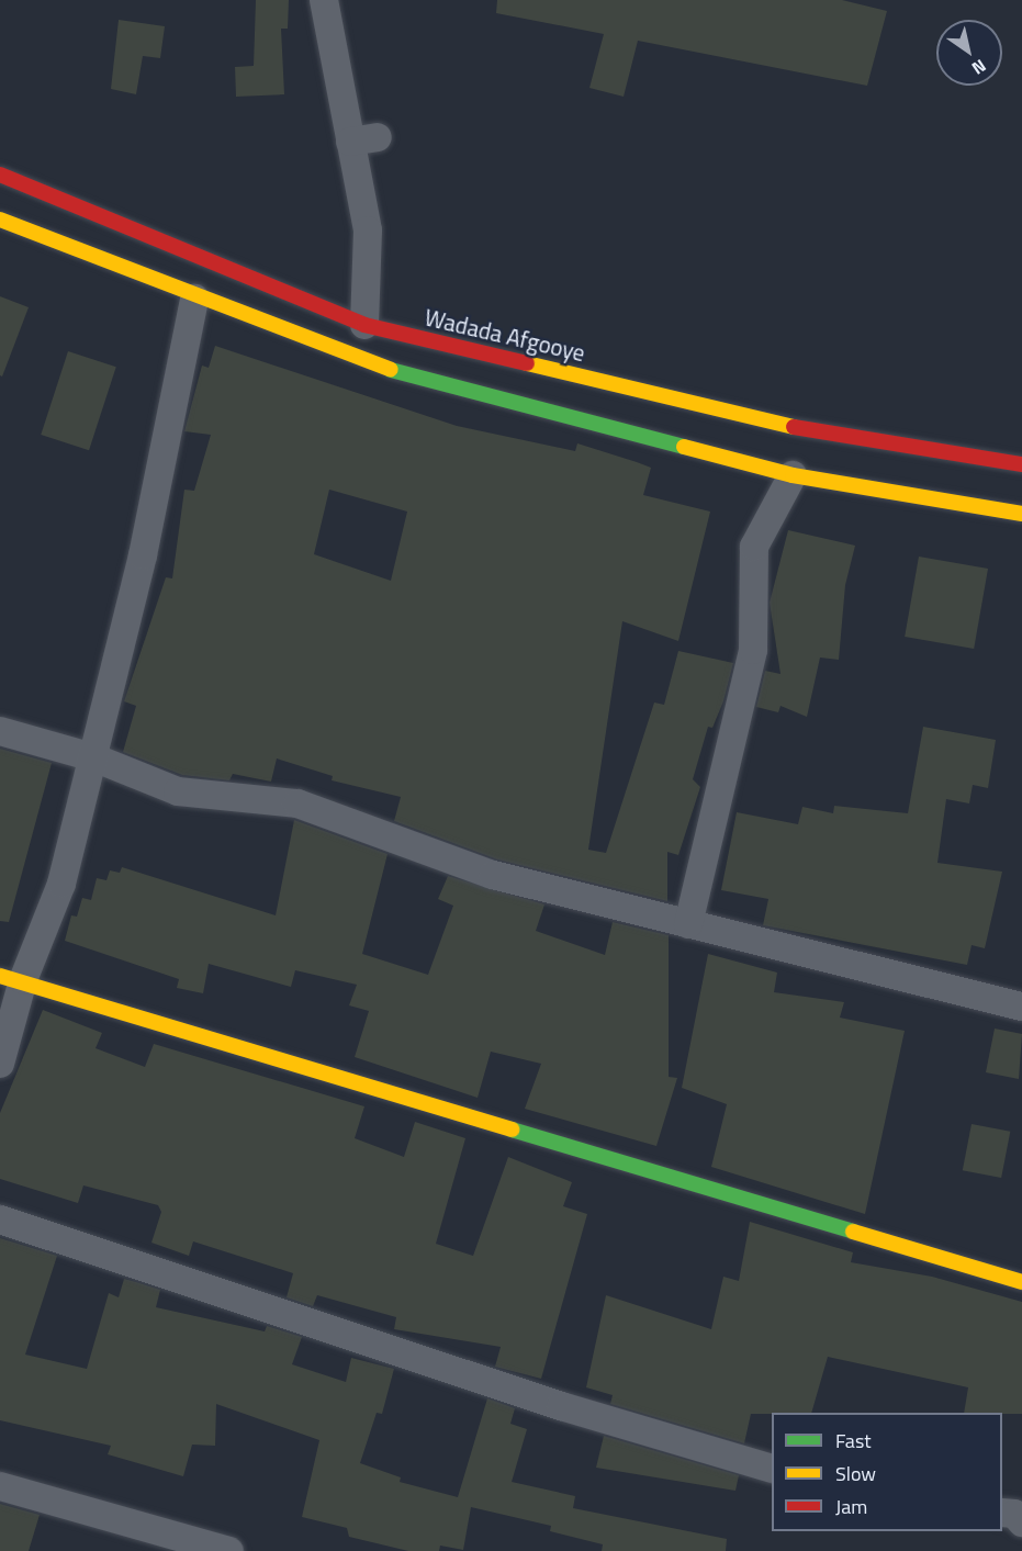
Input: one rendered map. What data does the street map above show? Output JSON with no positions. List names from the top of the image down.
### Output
{
  "streets": {
    "main road": ["Wadada Afgooye"]
  },
  "legend": ["Fast", "Slow", "Jam"],
  "north": "bottom right"
}
